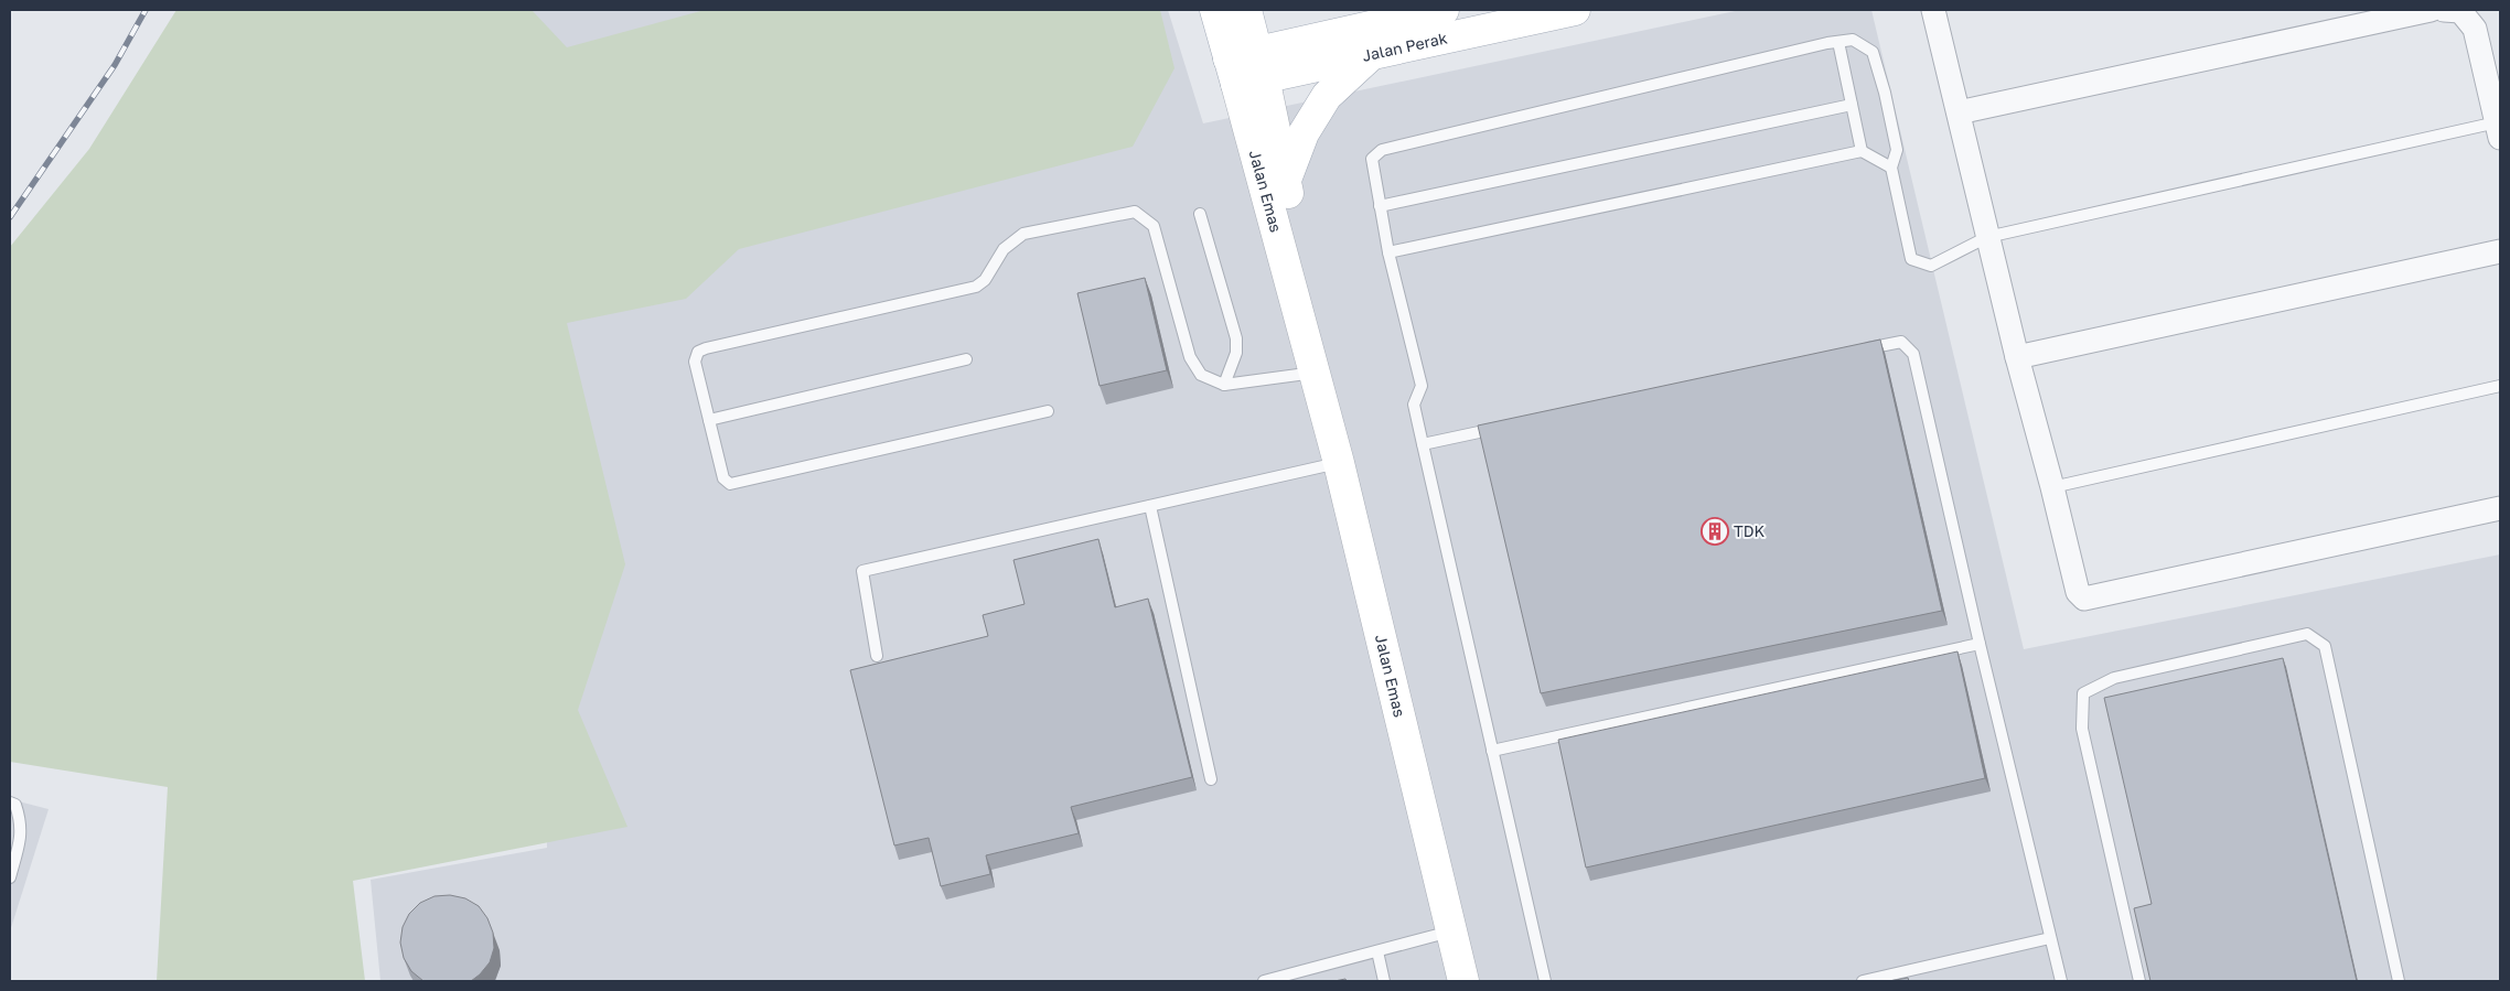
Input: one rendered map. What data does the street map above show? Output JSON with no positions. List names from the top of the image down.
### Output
{
  "streets": {
    "main road": ["Jalan Perak", "Jalan Emas"]
  },
  "crossings": [
    ["Jalan Perak", "Jalan Emas"]
  ],
  "places": {
    "building": ["TDK"]
  }
}
